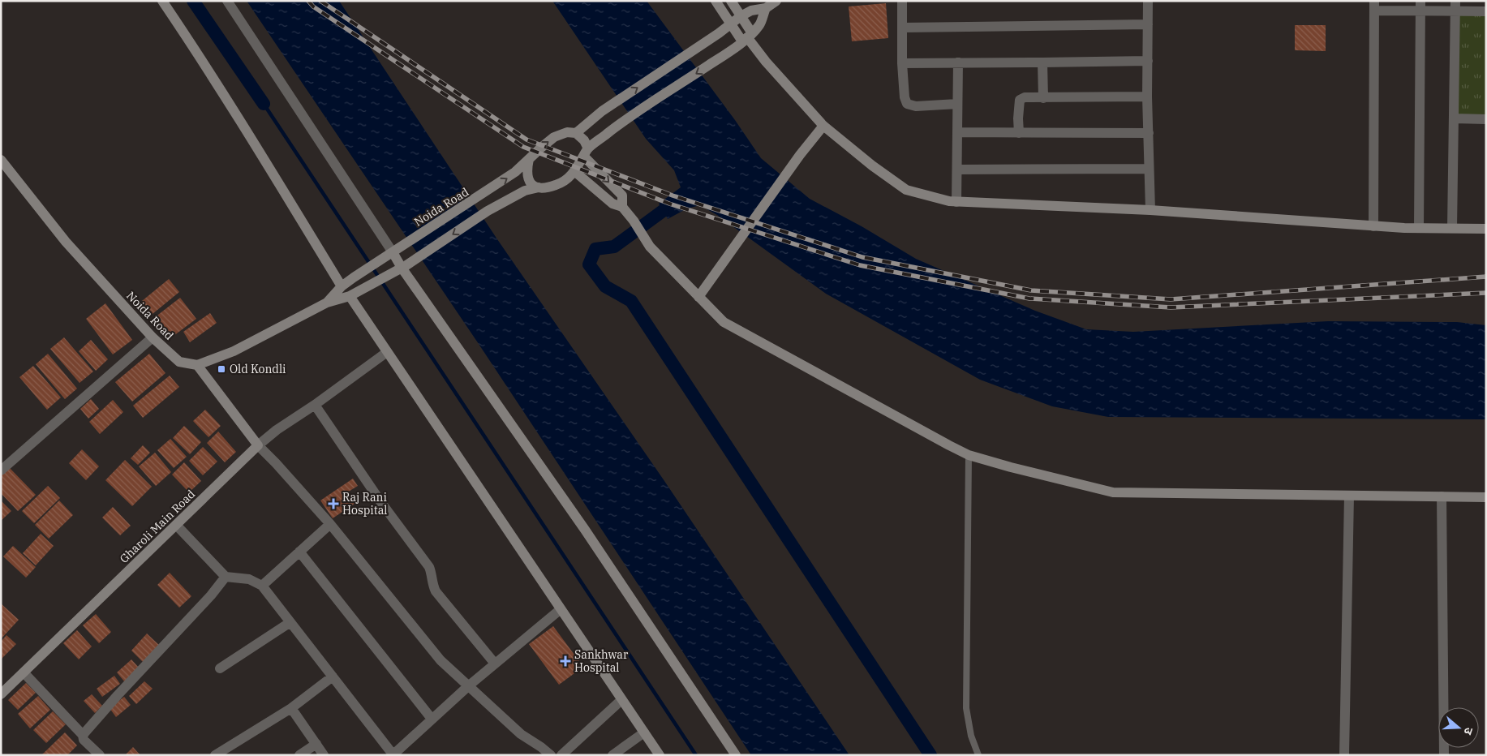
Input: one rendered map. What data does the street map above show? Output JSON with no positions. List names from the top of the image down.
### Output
{
  "streets": {
    "street": ["Noida Road", "Gharoli Main Road"]
  },
  "places": {
    "transit": ["Old Kondli"],
    "health": ["Raj Rani Hospital", "Sankhwar Hospital"]
  },
  "north": "right"
}
